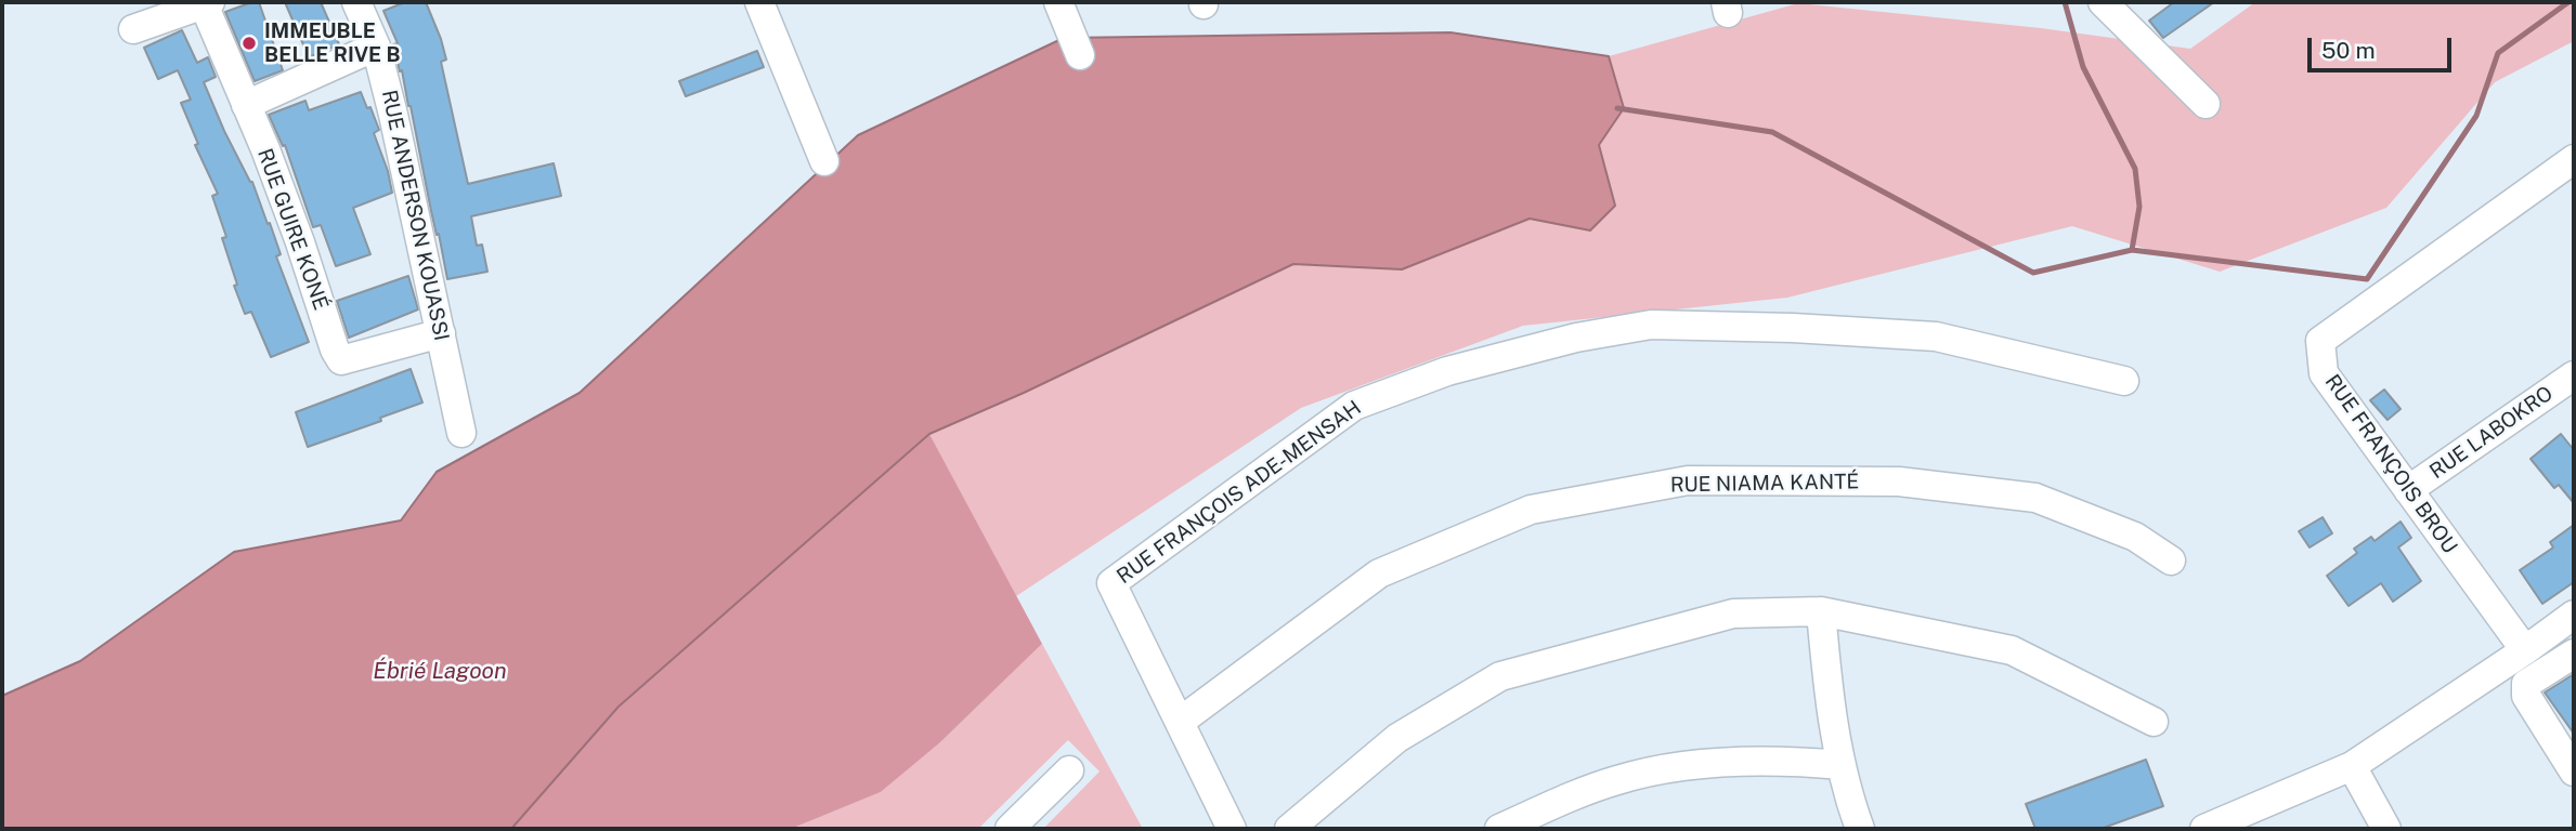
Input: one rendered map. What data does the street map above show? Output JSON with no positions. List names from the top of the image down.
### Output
{
  "streets": {
    "street": [
      "RUE ANDERSON KOUASSI",
      "RUE GUIRE KONÉ",
      "RUE LABOKRO",
      "RUE FRANÇOIS BROU",
      "RUE NIAMA KANTÉ",
      "RUE FRANÇOIS ADE-MENSAH"
    ]
  },
  "crossings": [
    ["RUE ANDERSON KOUASSI", "RUE GUIRE KONÉ"],
    ["RUE LABOKRO", "RUE FRANÇOIS BROU"],
    ["RUE NIAMA KANTÉ", "RUE FRANÇOIS ADE-MENSAH"]
  ],
  "water": ["Ébrié Lagoon"],
  "places": ["IMMEUBLE BELLE RIVE B"],
  "scale_bar": "50 m"
}
